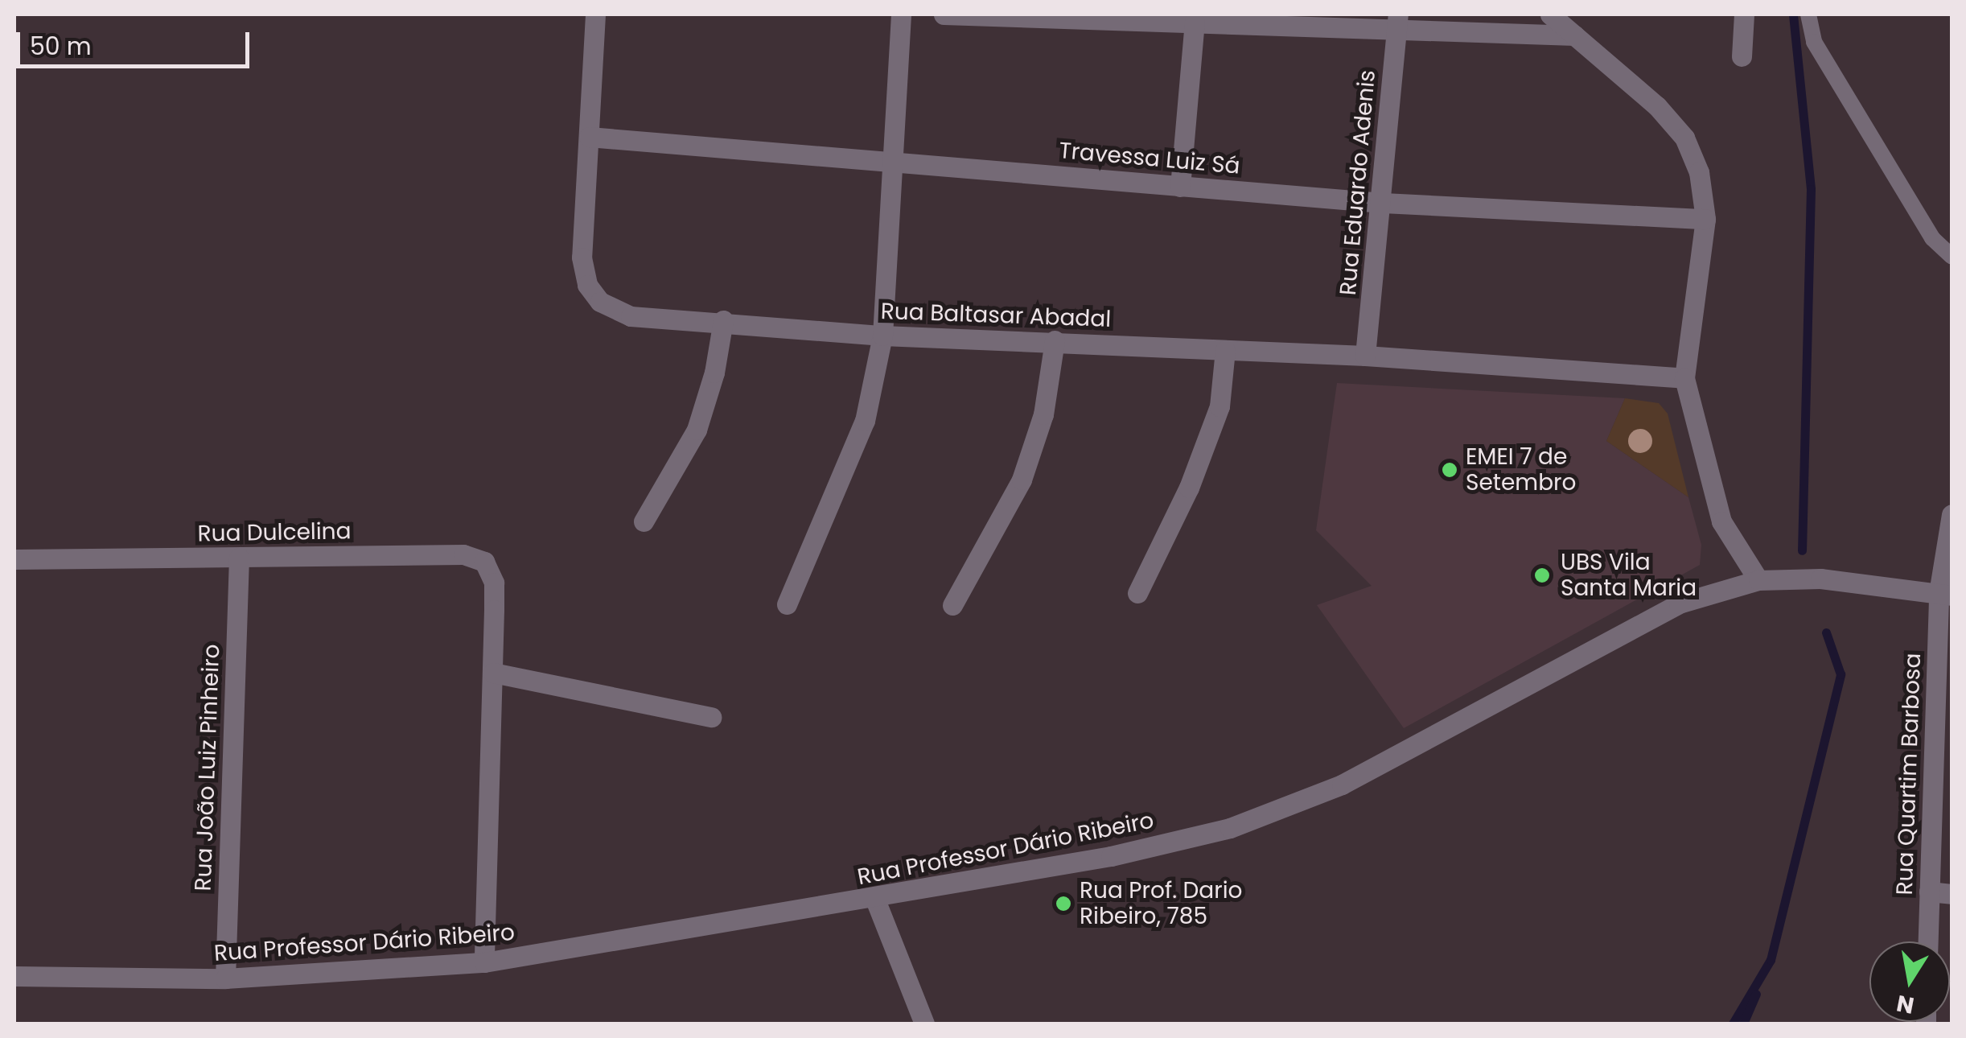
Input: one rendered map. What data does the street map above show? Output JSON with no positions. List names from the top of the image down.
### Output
{
  "streets": {
    "street": [
      "Travessa Luiz Sá",
      "Rua Eduardo Adenis",
      "Rua Baltasar Abadal",
      "Rua Dulcelina",
      "Rua João Luiz Pinheiro",
      "Rua Quartim Barbosa",
      "Rua Professor Dário Ribeiro"
    ]
  },
  "crossings": [
    ["Travessa Luiz Sá", "Rua Eduardo Adenis"],
    ["Travessa Luiz Sá", "Rua Baltasar Abadal"],
    ["Rua Eduardo Adenis", "Rua Baltasar Abadal"],
    ["Rua Dulcelina", "Rua João Luiz Pinheiro"],
    ["Rua João Luiz Pinheiro", "Rua Professor Dário Ribeiro"],
    ["Rua Quartim Barbosa", "Rua Professor Dário Ribeiro"]
  ],
  "places": ["EMEI 7 de Setembro", "UBS Vila Santa Maria", "Rua Prof. Dario Ribeiro, 785"],
  "scale_bar": "50 m",
  "north": "bottom"
}
